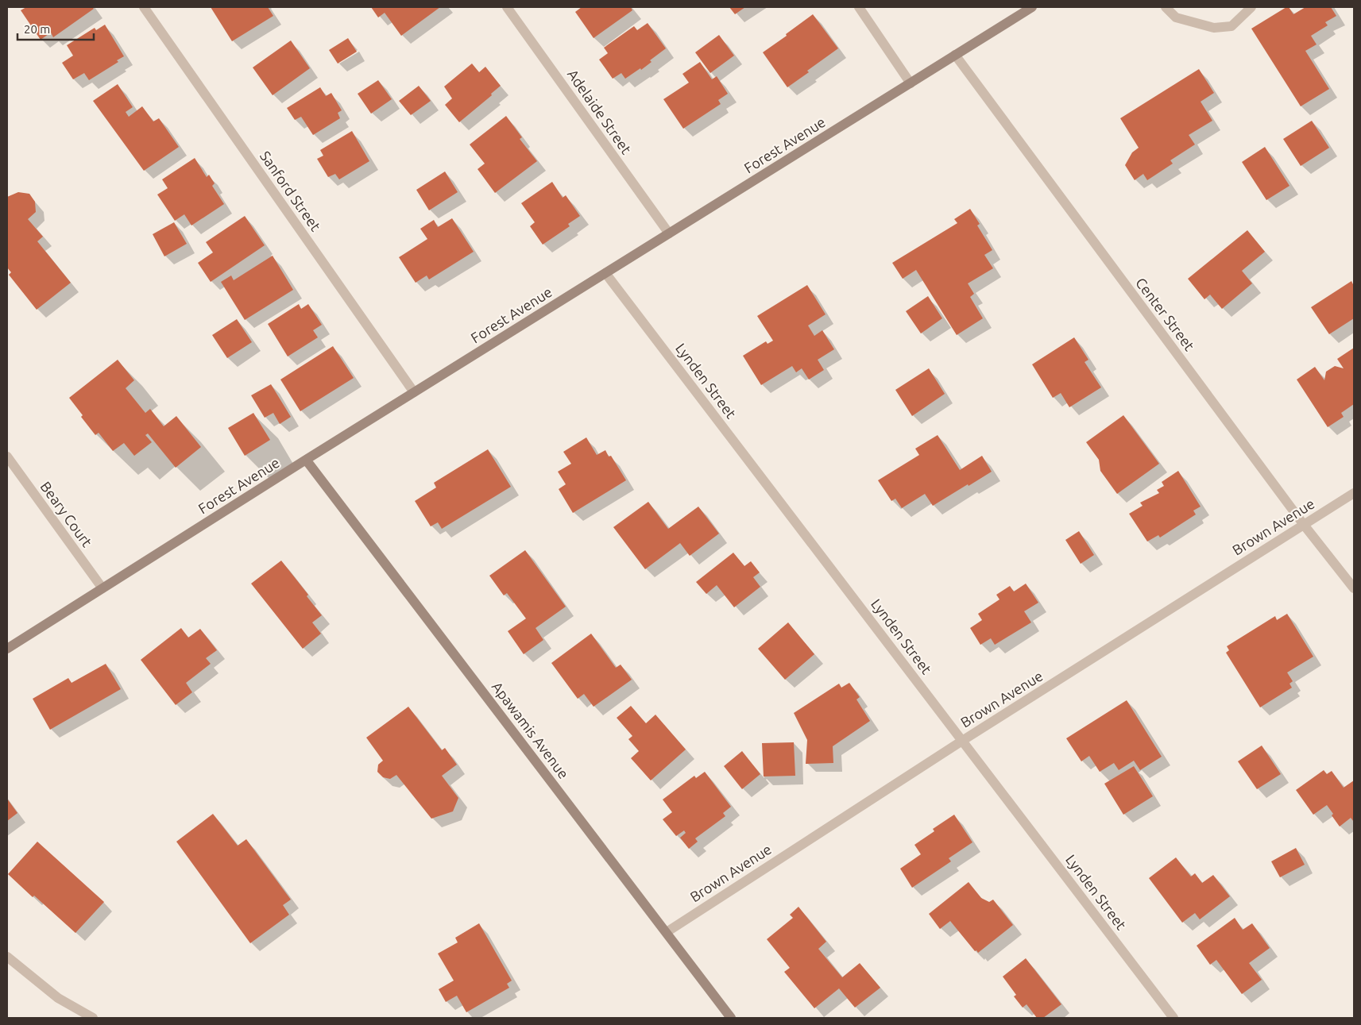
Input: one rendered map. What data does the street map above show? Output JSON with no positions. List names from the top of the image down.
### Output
{
  "streets": {
    "street": [
      "Adelaide Street",
      "Forest Avenue",
      "Sanford Street",
      "Center Street",
      "Lynden Street",
      "Beary Court",
      "Brown Avenue",
      "Apawamis Avenue"
    ]
  },
  "crossings": [
    ["Adelaide Street", "Forest Avenue"],
    ["Forest Avenue", "Sanford Street"],
    ["Forest Avenue", "Center Street"],
    ["Forest Avenue", "Lynden Street"],
    ["Forest Avenue", "Beary Court"],
    ["Forest Avenue", "Apawamis Avenue"],
    ["Center Street", "Brown Avenue"],
    ["Lynden Street", "Brown Avenue"],
    ["Brown Avenue", "Apawamis Avenue"]
  ],
  "scale_bar": "20 m"
}
